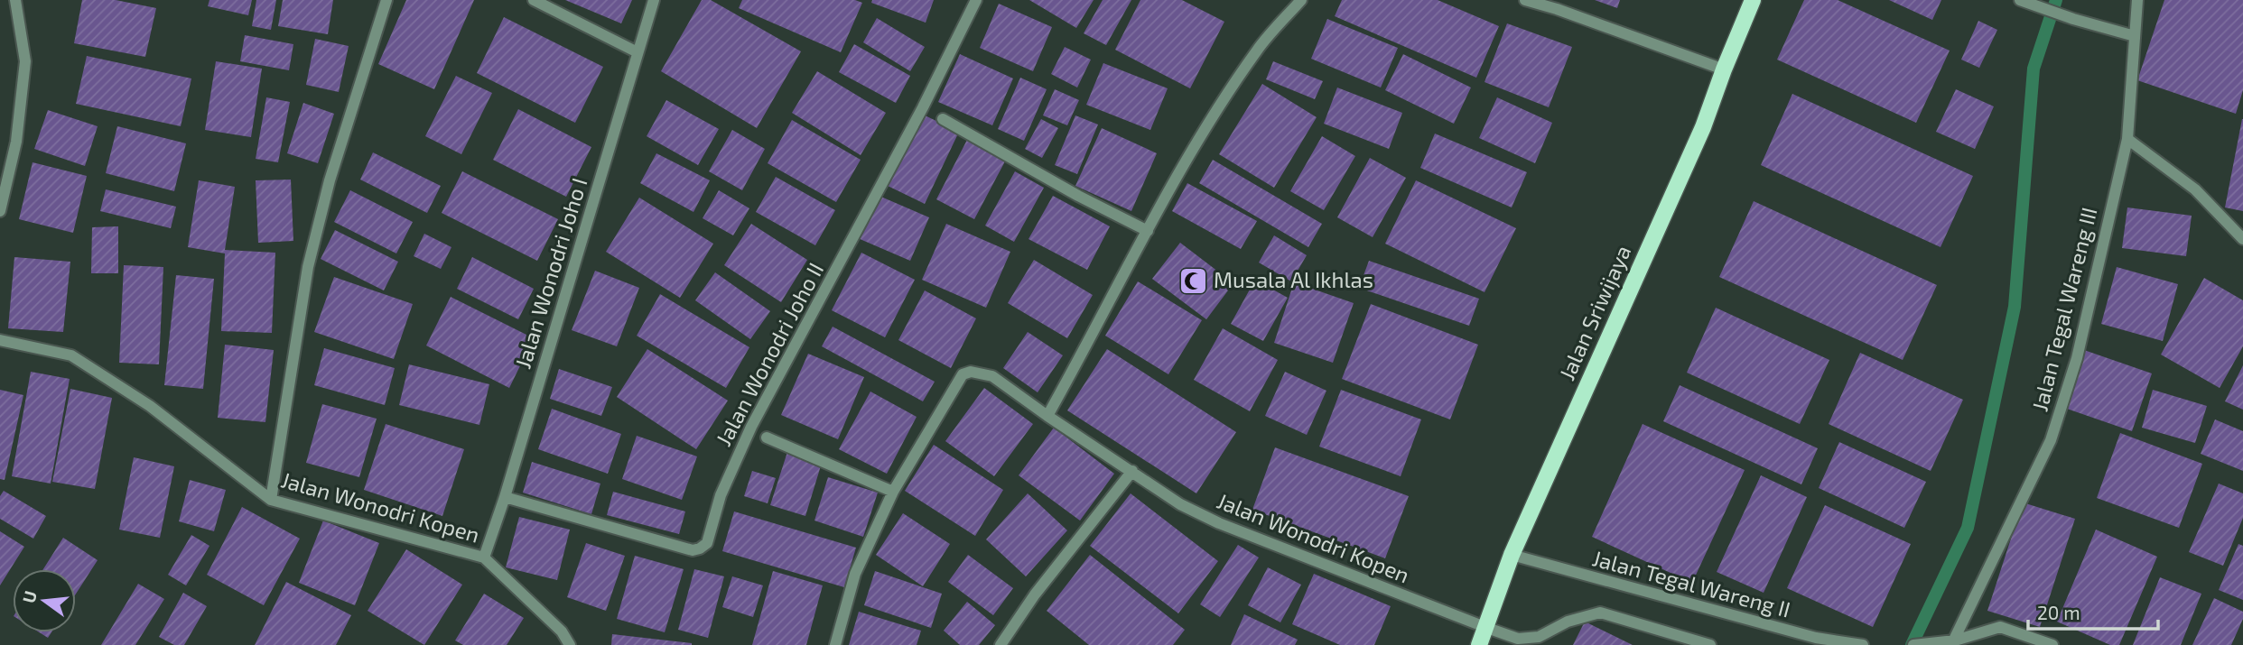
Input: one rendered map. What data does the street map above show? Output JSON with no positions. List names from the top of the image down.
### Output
{
  "streets": {
    "main road": ["Jalan Sriwijaya"],
    "street": [
      "Jalan Wonodri Joho I",
      "Jalan Tegal Wareng III",
      "Jalan Wonodri Joho II",
      "Jalan Wonodri Kopen",
      "Jalan Tegal Wareng II"
    ]
  },
  "crossings": [
    ["Jalan Wonodri Joho I", "Jalan Wonodri Joho II"],
    ["Jalan Wonodri Joho I", "Jalan Wonodri Kopen"],
    ["Jalan Sriwijaya", "Jalan Wonodri Kopen"],
    ["Jalan Sriwijaya", "Jalan Tegal Wareng II"]
  ],
  "places": {
    "mosque": ["Musala Al Ikhlas"]
  },
  "scale_bar": "20 m",
  "north": "left"
}
